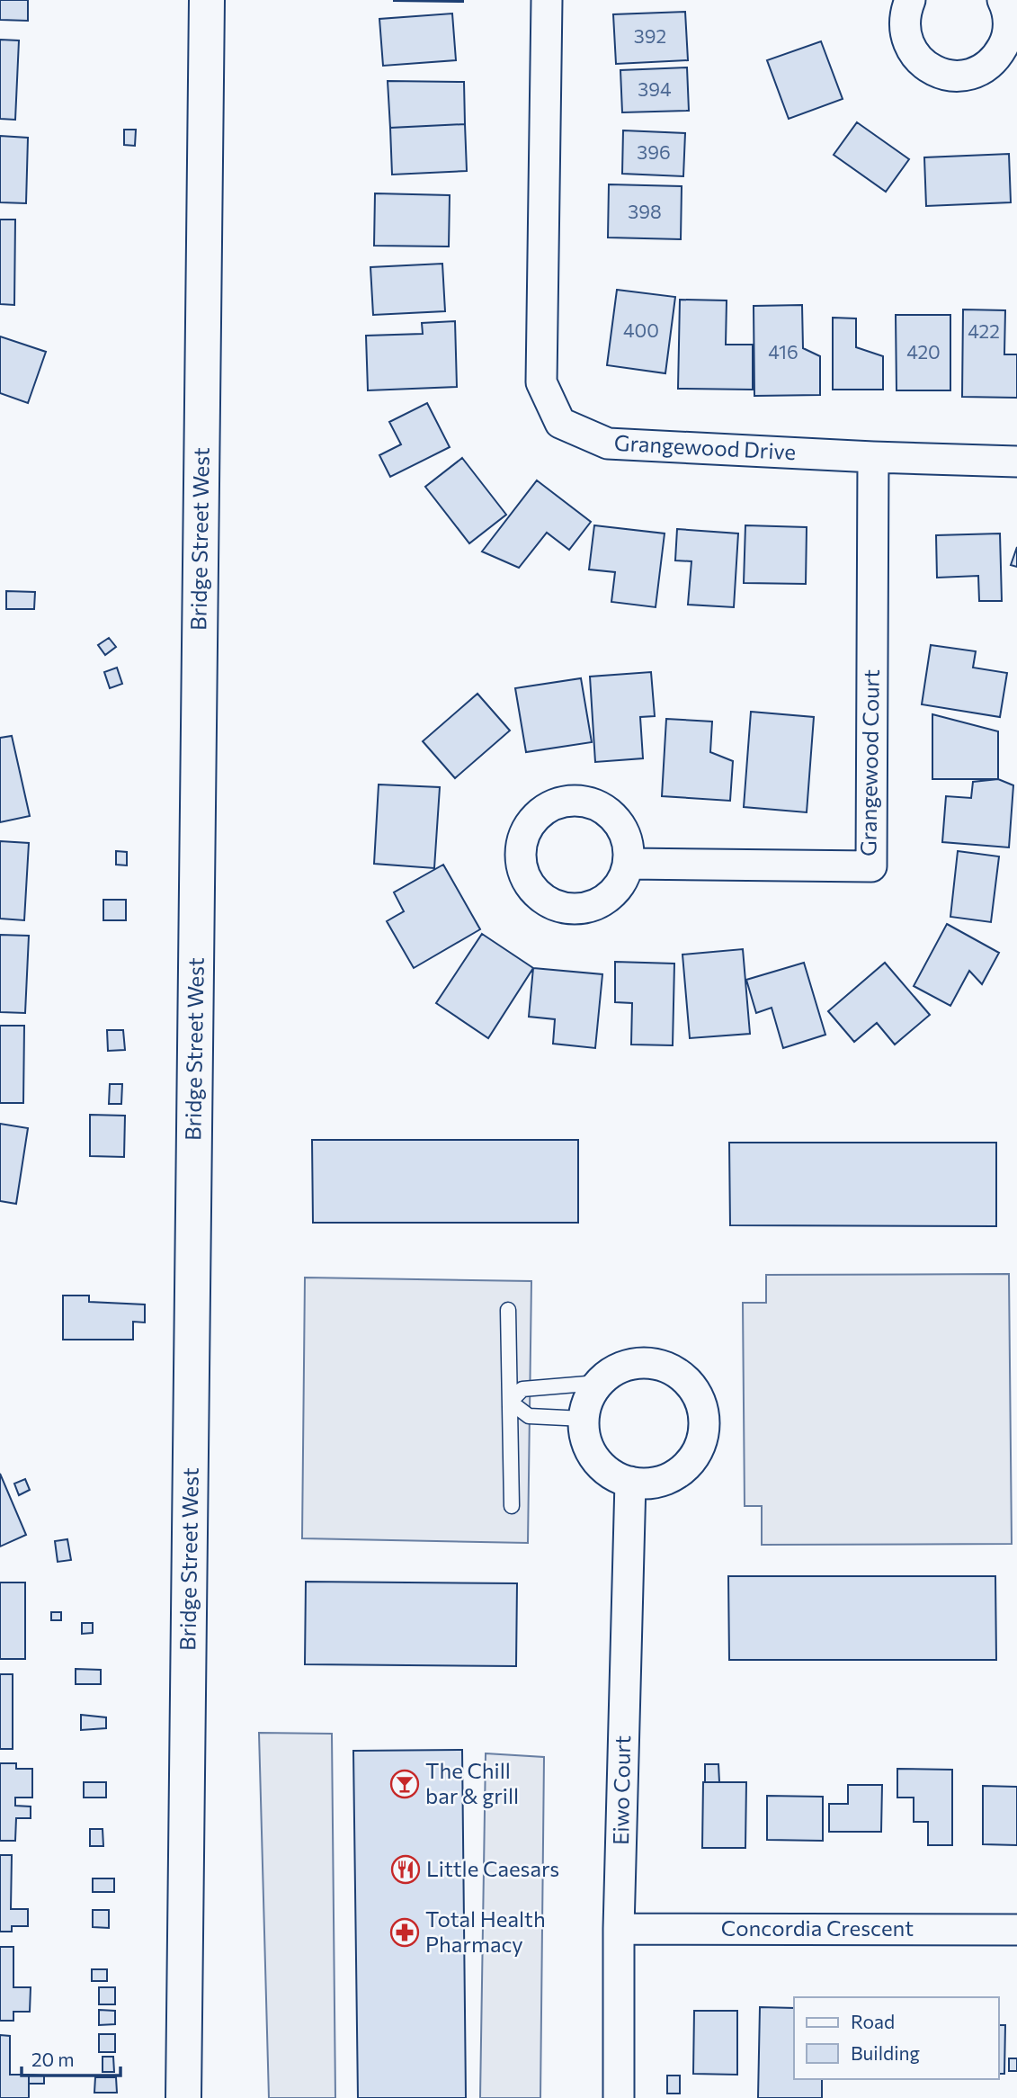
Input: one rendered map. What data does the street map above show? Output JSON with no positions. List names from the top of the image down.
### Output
{
  "streets": {
    "main road": ["Bridge Street West"],
    "street": [
      "Grangewood Drive",
      "Grangewood Court",
      "Eiwo Court",
      "Concordia Crescent"
    ]
  },
  "crossings": [
    ["Grangewood Drive", "Grangewood Court"],
    ["Eiwo Court", "Concordia Crescent"]
  ],
  "places": {
    "bar": ["The Chill bar & grill"],
    "restaurant": ["Little Caesars"],
    "pharmacy": ["Total Health Pharmacy"]
  },
  "house_numbers": [
    "392",
    "394",
    "396",
    "398",
    "400",
    "422",
    "416",
    "420"
  ],
  "legend": ["Road", "Building"],
  "scale_bar": "20 m"
}
